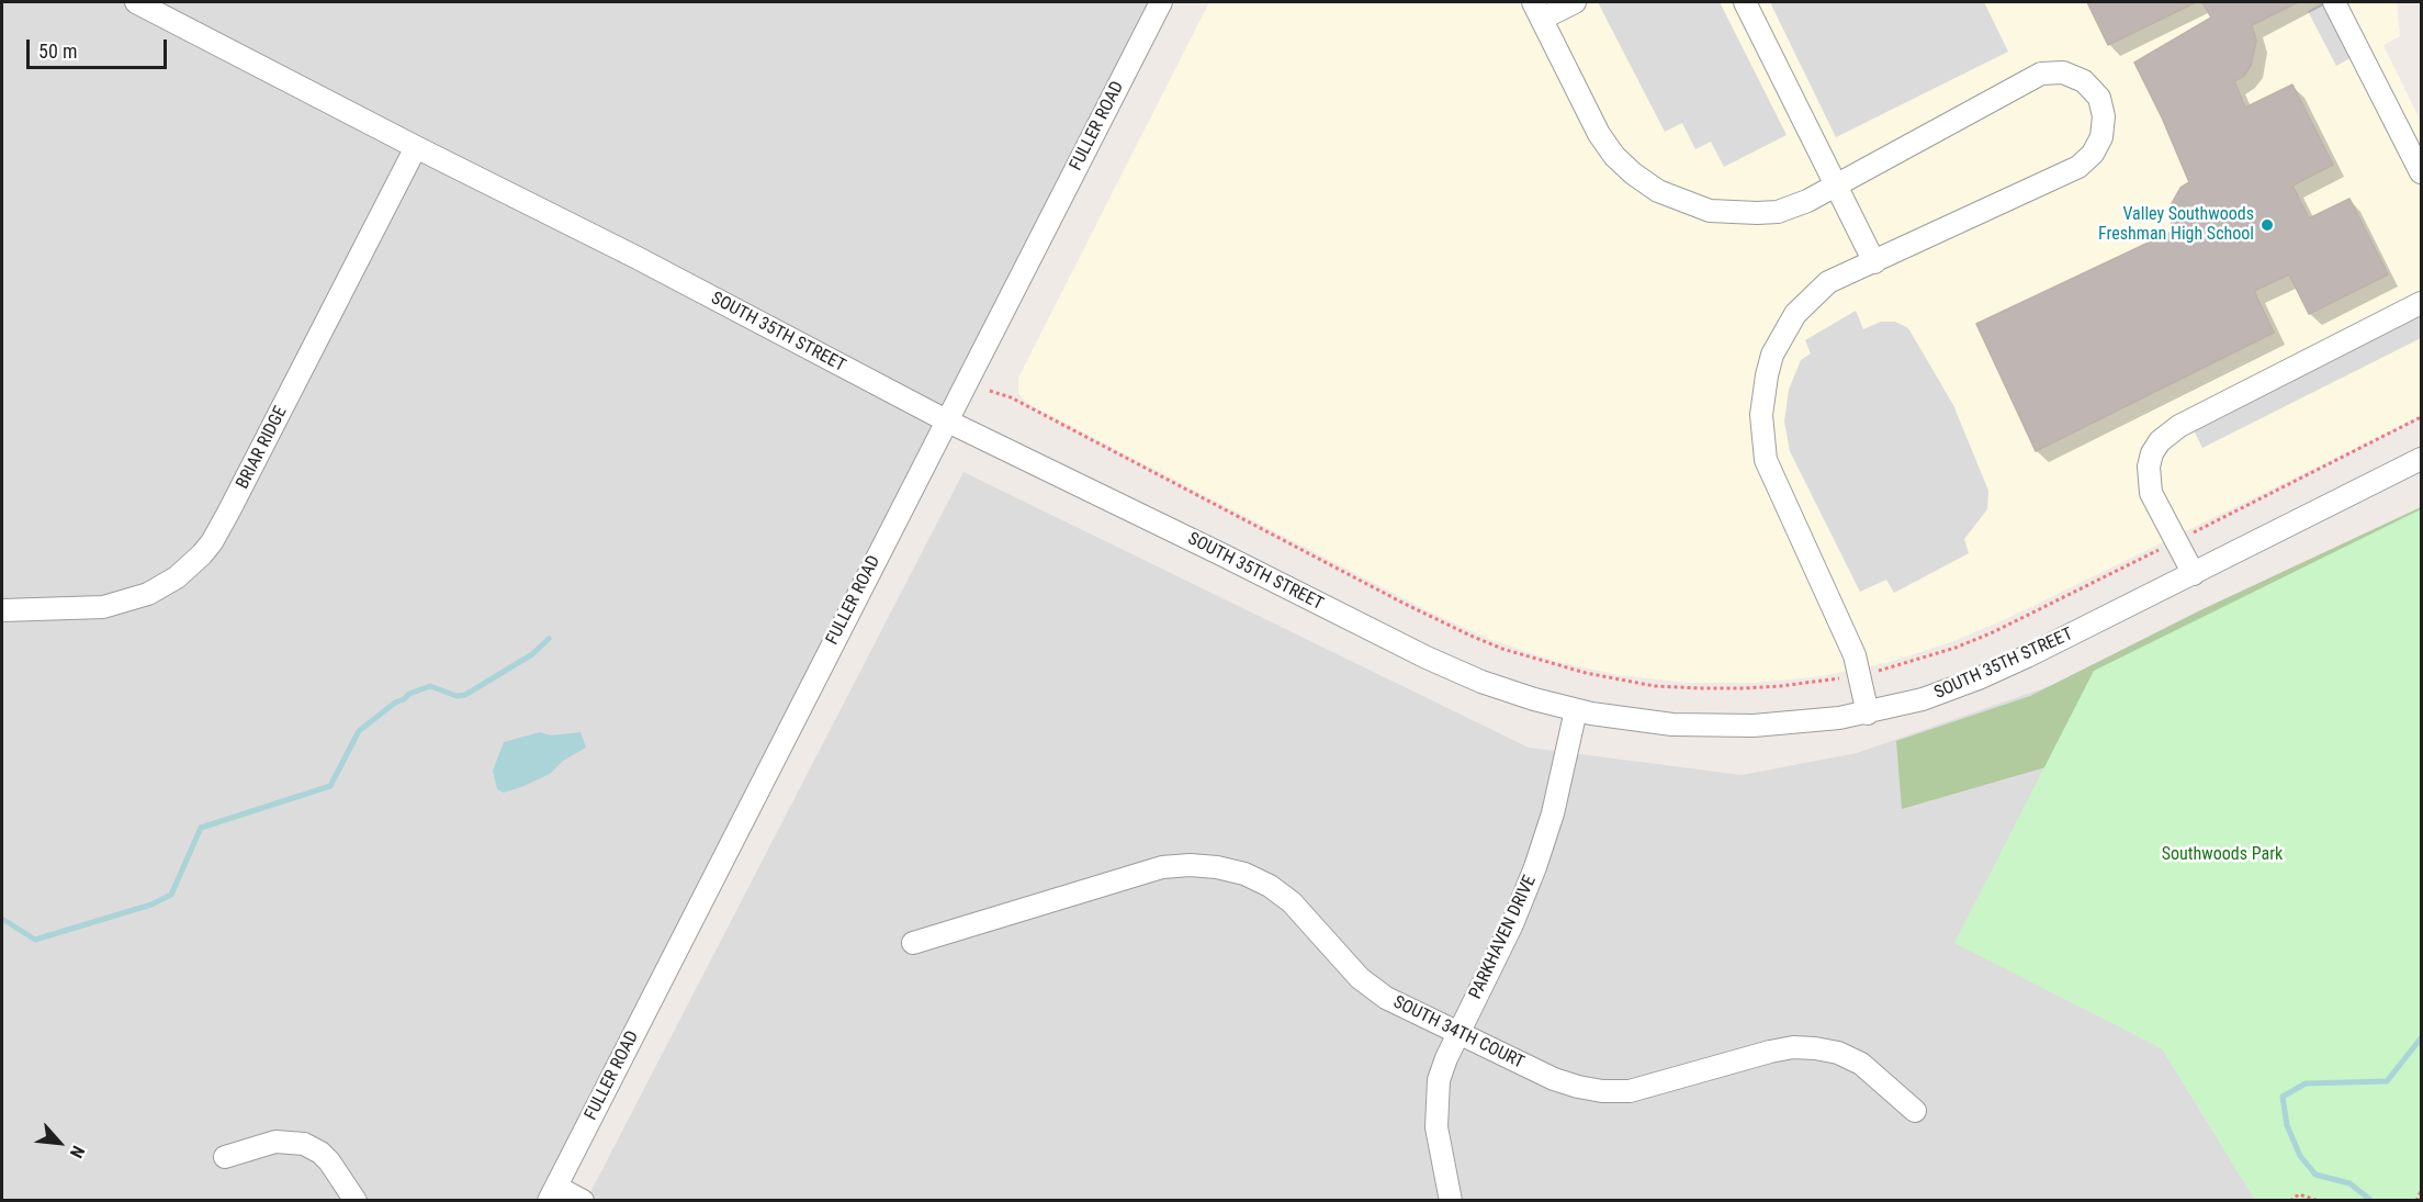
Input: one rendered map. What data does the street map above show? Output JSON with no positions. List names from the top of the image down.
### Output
{
  "streets": {
    "street": [
      "FULLER ROAD",
      "SOUTH 35TH STREET",
      "BRIAR RIDGE",
      "PARKHAVEN DRIVE",
      "SOUTH 34TH COURT"
    ]
  },
  "crossings": [
    ["FULLER ROAD", "SOUTH 35TH STREET"],
    ["SOUTH 35TH STREET", "BRIAR RIDGE"],
    ["SOUTH 35TH STREET", "PARKHAVEN DRIVE"],
    ["PARKHAVEN DRIVE", "SOUTH 34TH COURT"]
  ],
  "parks": ["Southwoods Park"],
  "places": ["Valley Southwoods Freshman High School"],
  "scale_bar": "50 m",
  "north": "bottom right"
}
